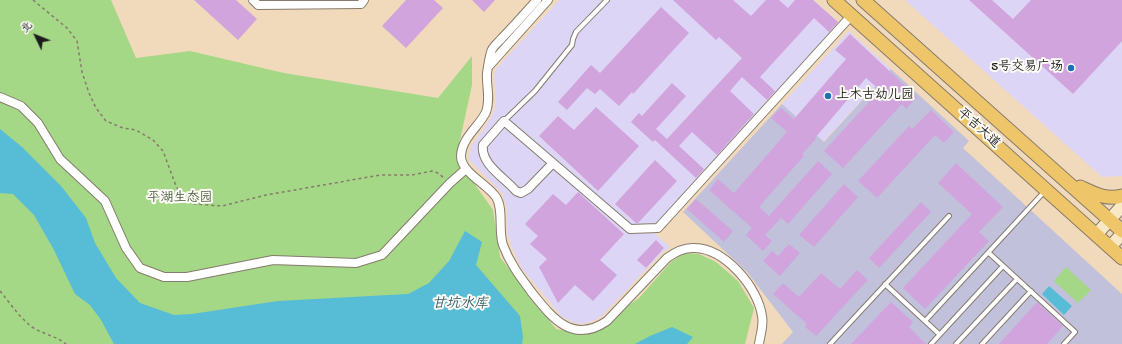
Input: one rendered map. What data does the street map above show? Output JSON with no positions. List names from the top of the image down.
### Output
{
  "streets": {
    "main road": ["平吉大道"]
  },
  "water": ["甘坑水库"],
  "parks": ["平湖生态园"],
  "places": ["5号交易广场", "上木古幼儿园"],
  "north": "top left"
}
